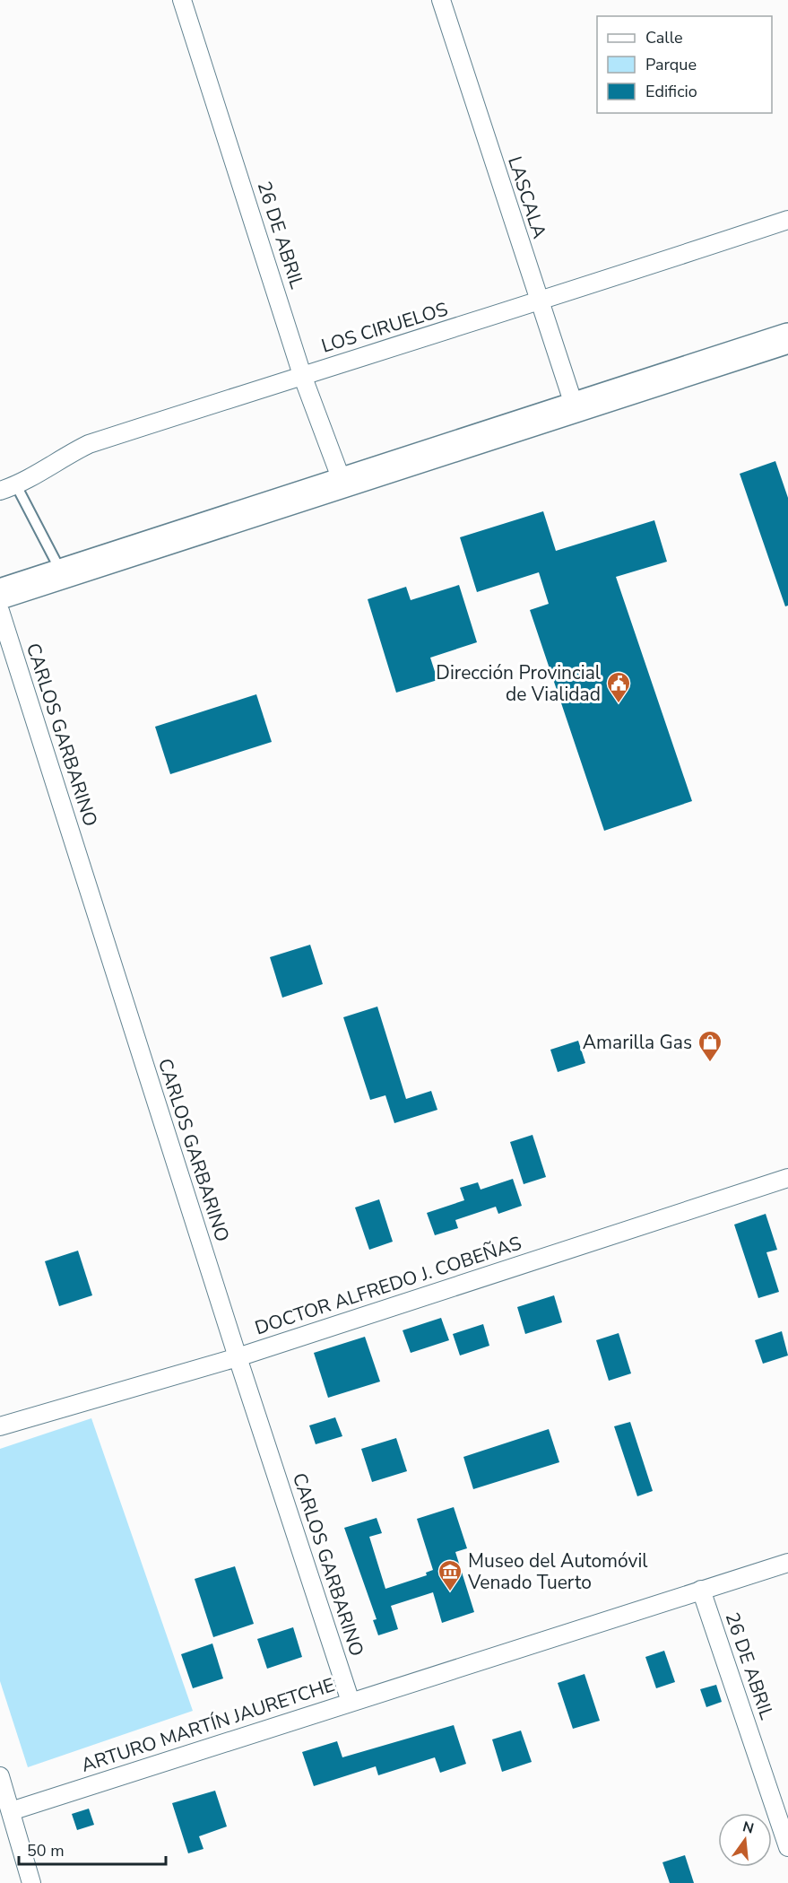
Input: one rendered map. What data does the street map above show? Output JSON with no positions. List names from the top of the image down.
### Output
{
  "streets": {
    "street": [
      "LASCALA",
      "26 DE ABRIL",
      "LOS CIRUELOS",
      "CARLOS GARBARINO",
      "DOCTOR ALFREDO J. COBEÑAS",
      "ARTURO MARTÍN JAURETCHE"
    ]
  },
  "crossings": [
    ["LASCALA", "LOS CIRUELOS"],
    ["26 DE ABRIL", "LOS CIRUELOS"],
    ["26 DE ABRIL", "ARTURO MARTÍN JAURETCHE"],
    ["CARLOS GARBARINO", "DOCTOR ALFREDO J. COBEÑAS"],
    ["CARLOS GARBARINO", "ARTURO MARTÍN JAURETCHE"]
  ],
  "places": {
    "public building": ["Dirección Provincial de Vialidad"],
    "shop": ["Amarilla Gas"],
    "museum": ["Museo del Automóvil Venado Tuerto"]
  },
  "legend": ["Calle", "Parque", "Edificio"],
  "scale_bar": "50 m",
  "north": "top"
}
